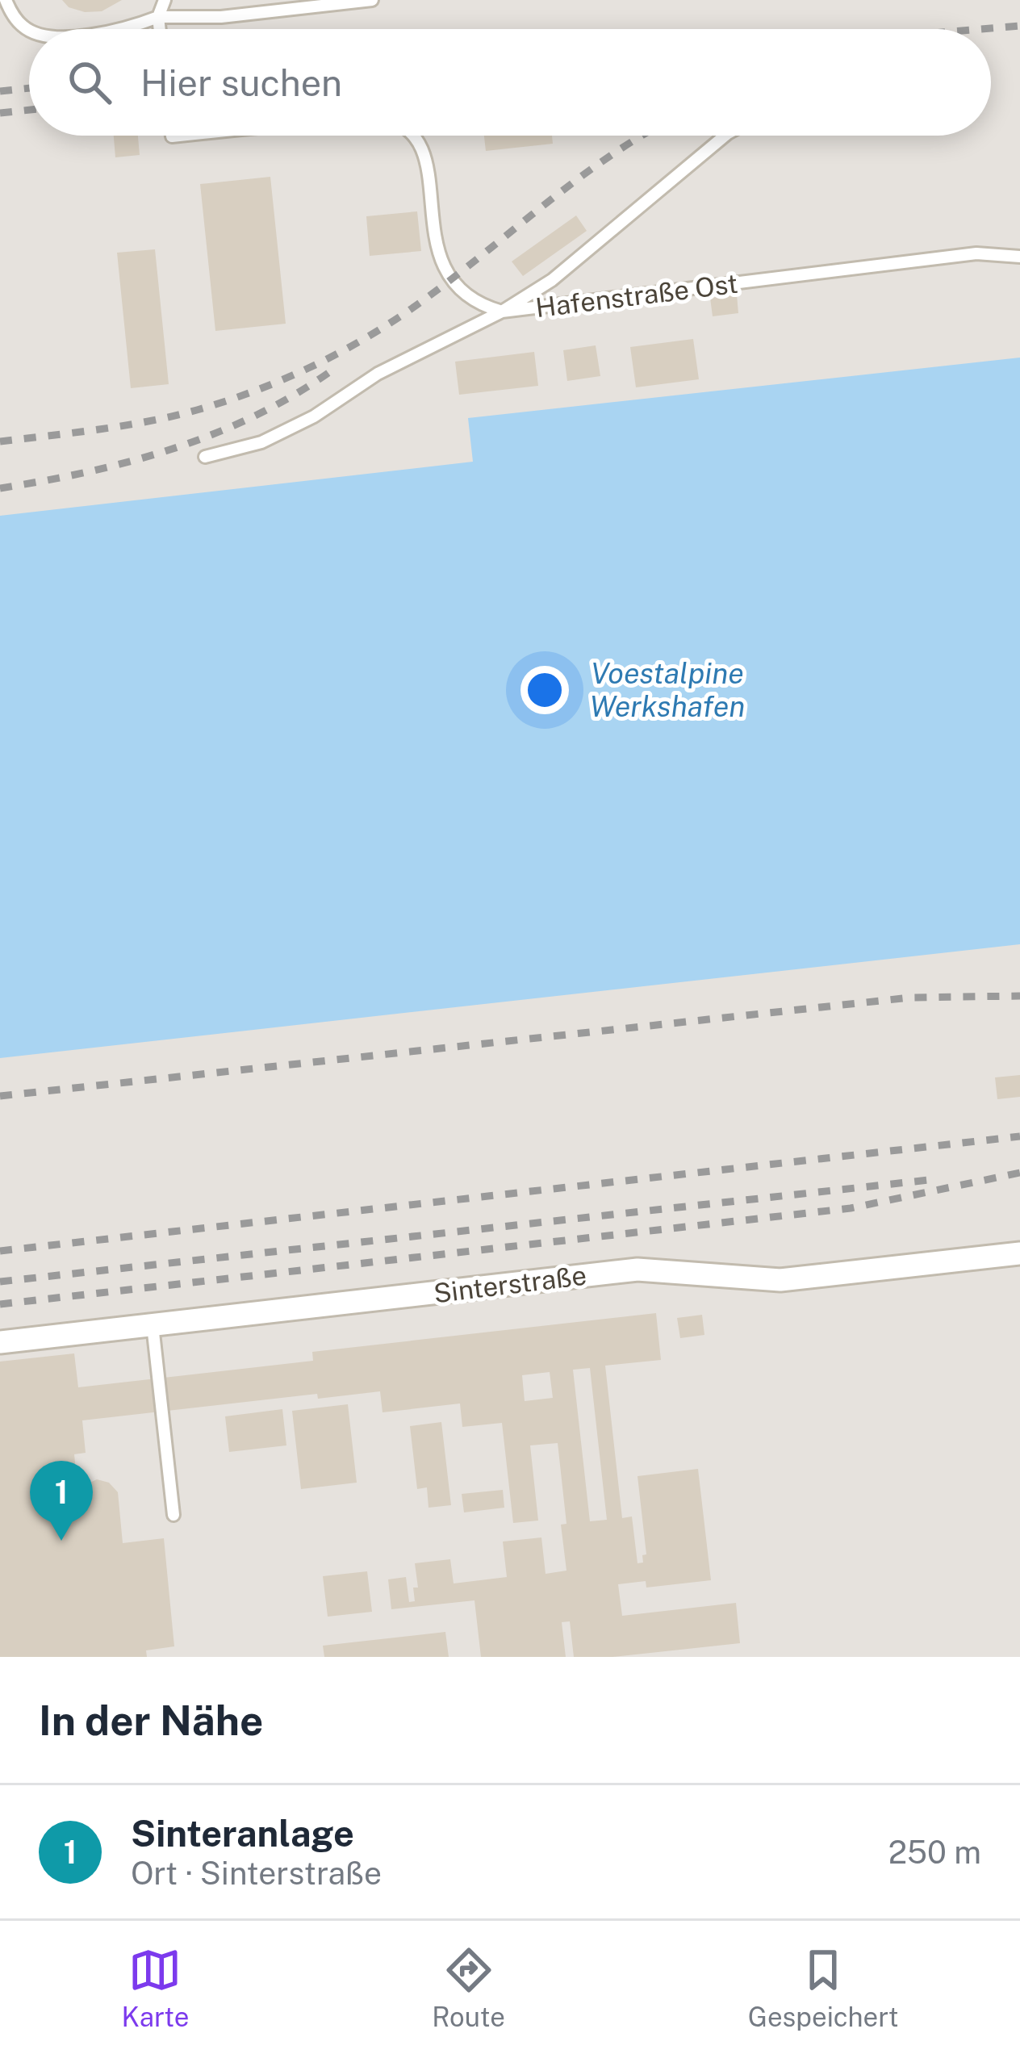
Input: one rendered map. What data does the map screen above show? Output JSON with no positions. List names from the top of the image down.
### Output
{
  "streets": {
    "street": ["Sinterstraße"],
    "lane": ["Hafenstraße Ost"]
  },
  "water": ["Voestalpine Werkshafen"],
  "page": {
    "search": "Hier suchen",
    "pins": "1",
    "heading": "In der Nähe",
    "list": [
      {
        "mark": "1",
        "name": "Sinteranlage",
        "note": "Ort · Sinterstraße",
        "value": "250 m"
      }
    ],
    "nav": ["Karte", "Route", "Gespeichert"]
  }
}
